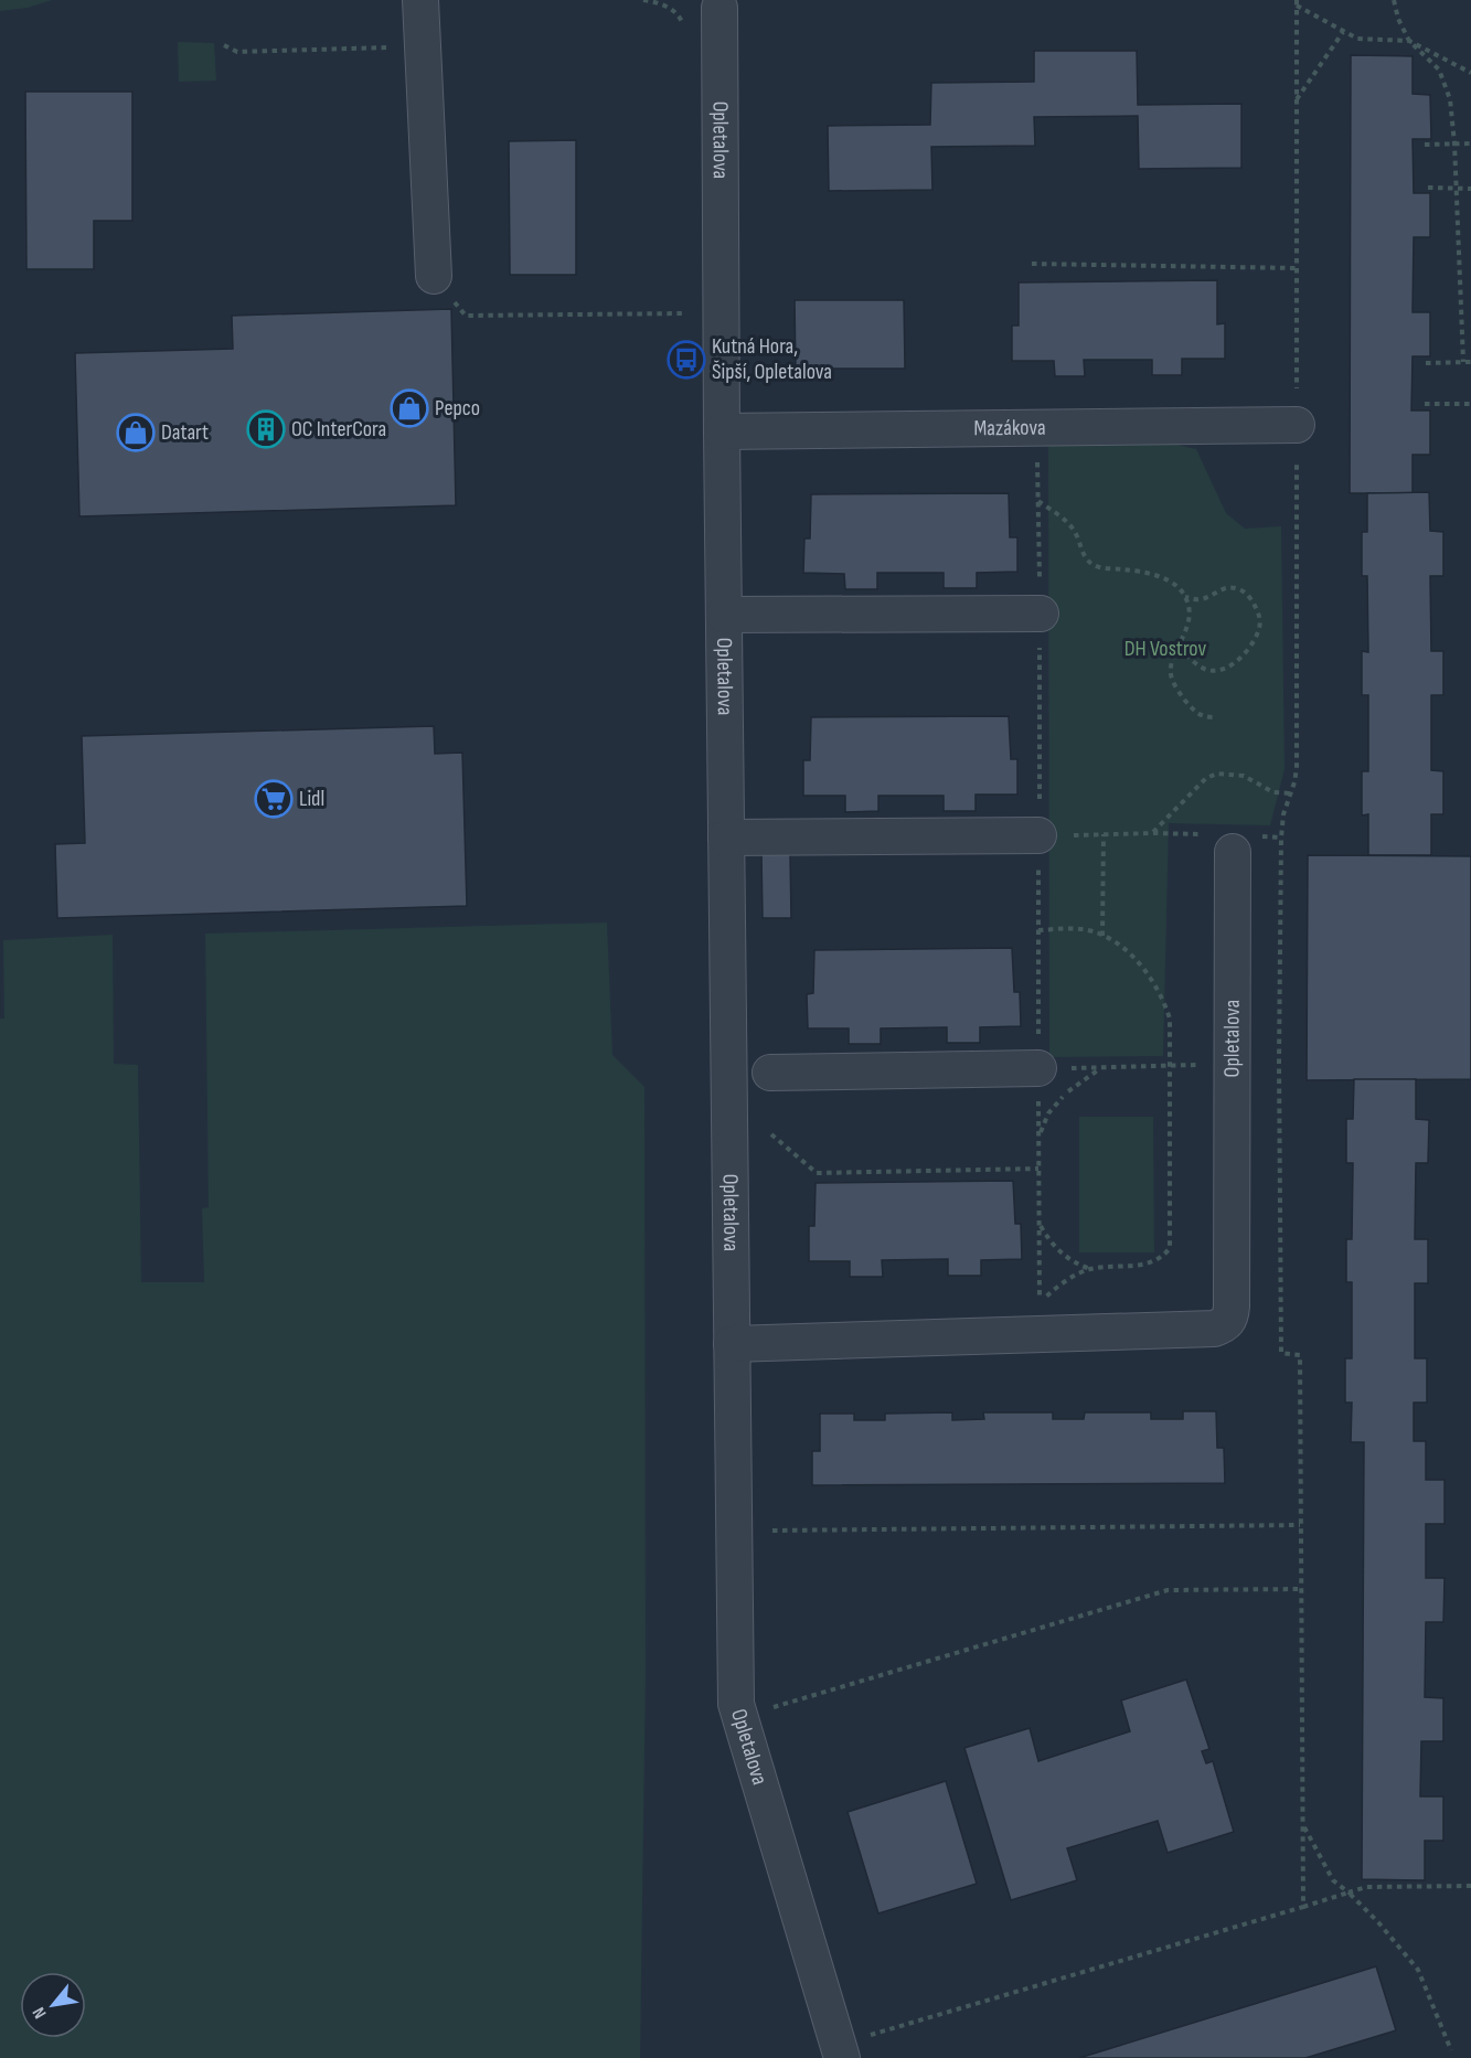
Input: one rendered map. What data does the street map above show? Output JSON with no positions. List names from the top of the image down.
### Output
{
  "streets": {
    "street": ["Opletalova", "Mazákova"]
  },
  "crossings": [
    ["Opletalova", "Mazákova"]
  ],
  "parks": ["DH Vostrov"],
  "places": {
    "bus stop": ["Kutná Hora, Šipší, Opletalova"],
    "shop": ["Pepco", "Datart"],
    "building": ["OC InterCora"],
    "supermarket": ["Lidl"]
  },
  "north": "bottom left"
}
